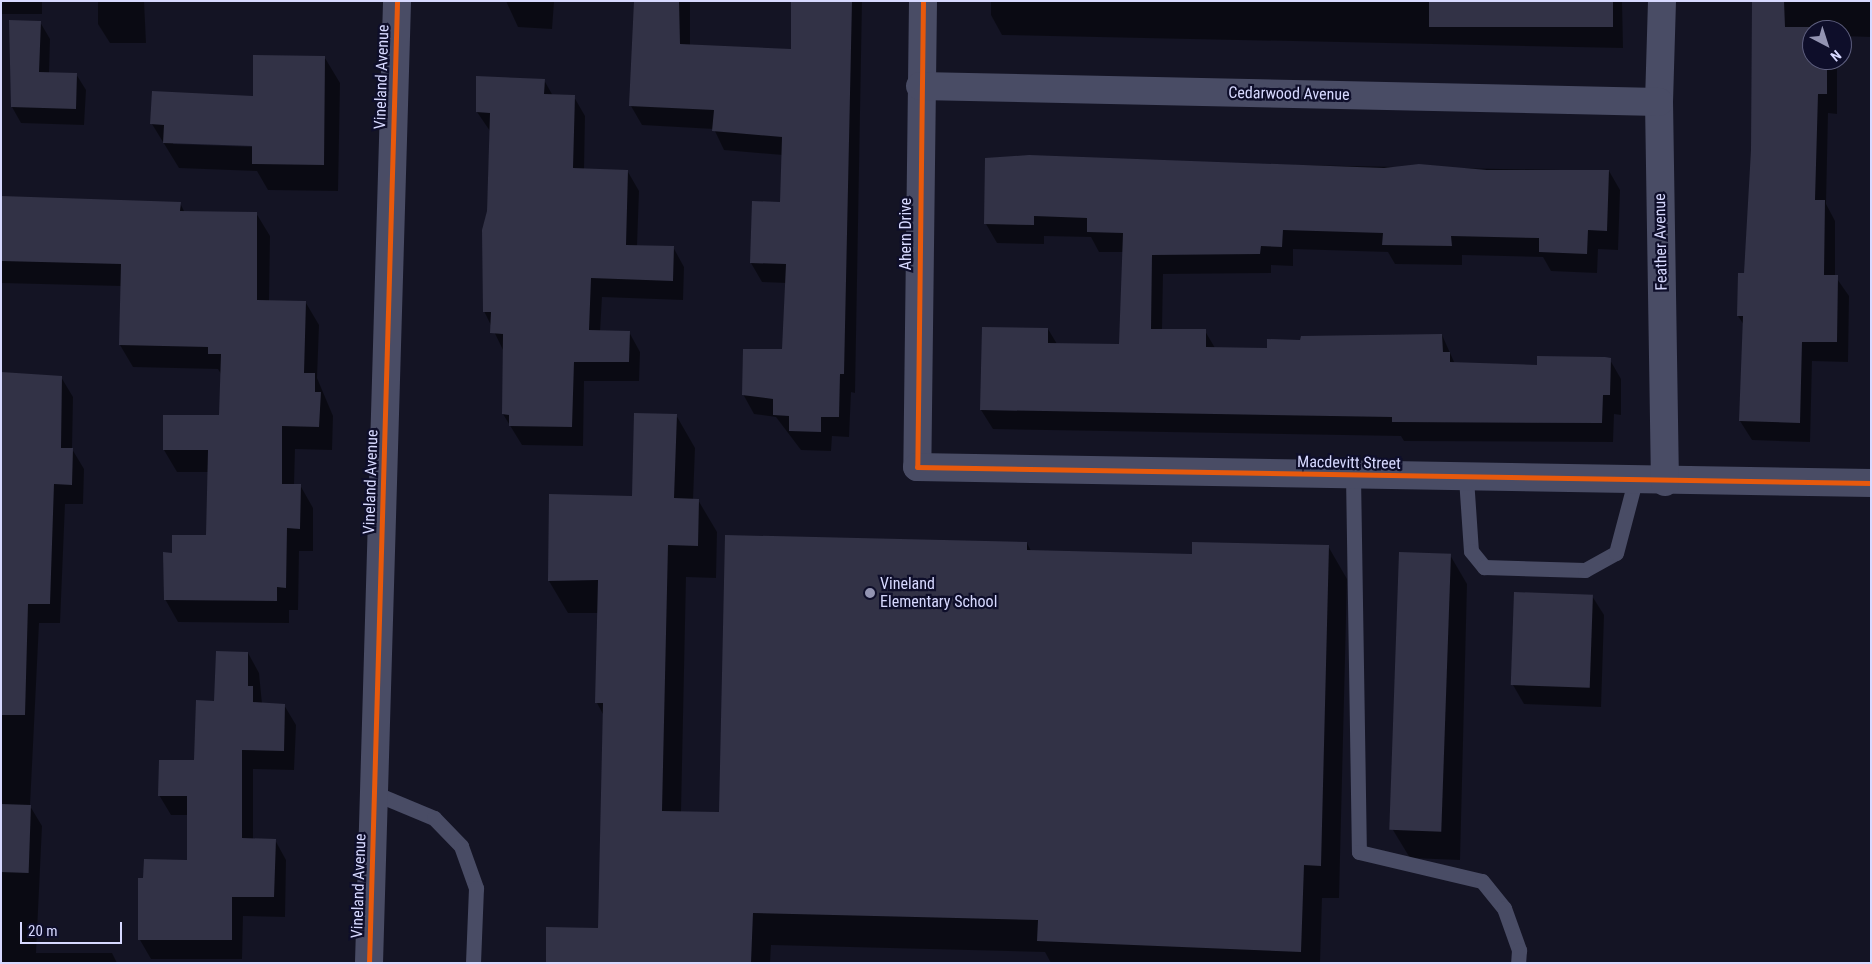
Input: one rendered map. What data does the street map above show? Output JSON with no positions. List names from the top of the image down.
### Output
{
  "streets": {
    "street": [
      "Vineland Avenue",
      "Cedarwood Avenue",
      "Ahern Drive",
      "Feather Avenue",
      "Macdevitt Street"
    ]
  },
  "crossings": [
    ["Cedarwood Avenue", "Ahern Drive"],
    ["Cedarwood Avenue", "Feather Avenue"],
    ["Ahern Drive", "Macdevitt Street"],
    ["Feather Avenue", "Macdevitt Street"]
  ],
  "places": ["Vineland Elementary School"],
  "scale_bar": "20 m",
  "north": "bottom right"
}
